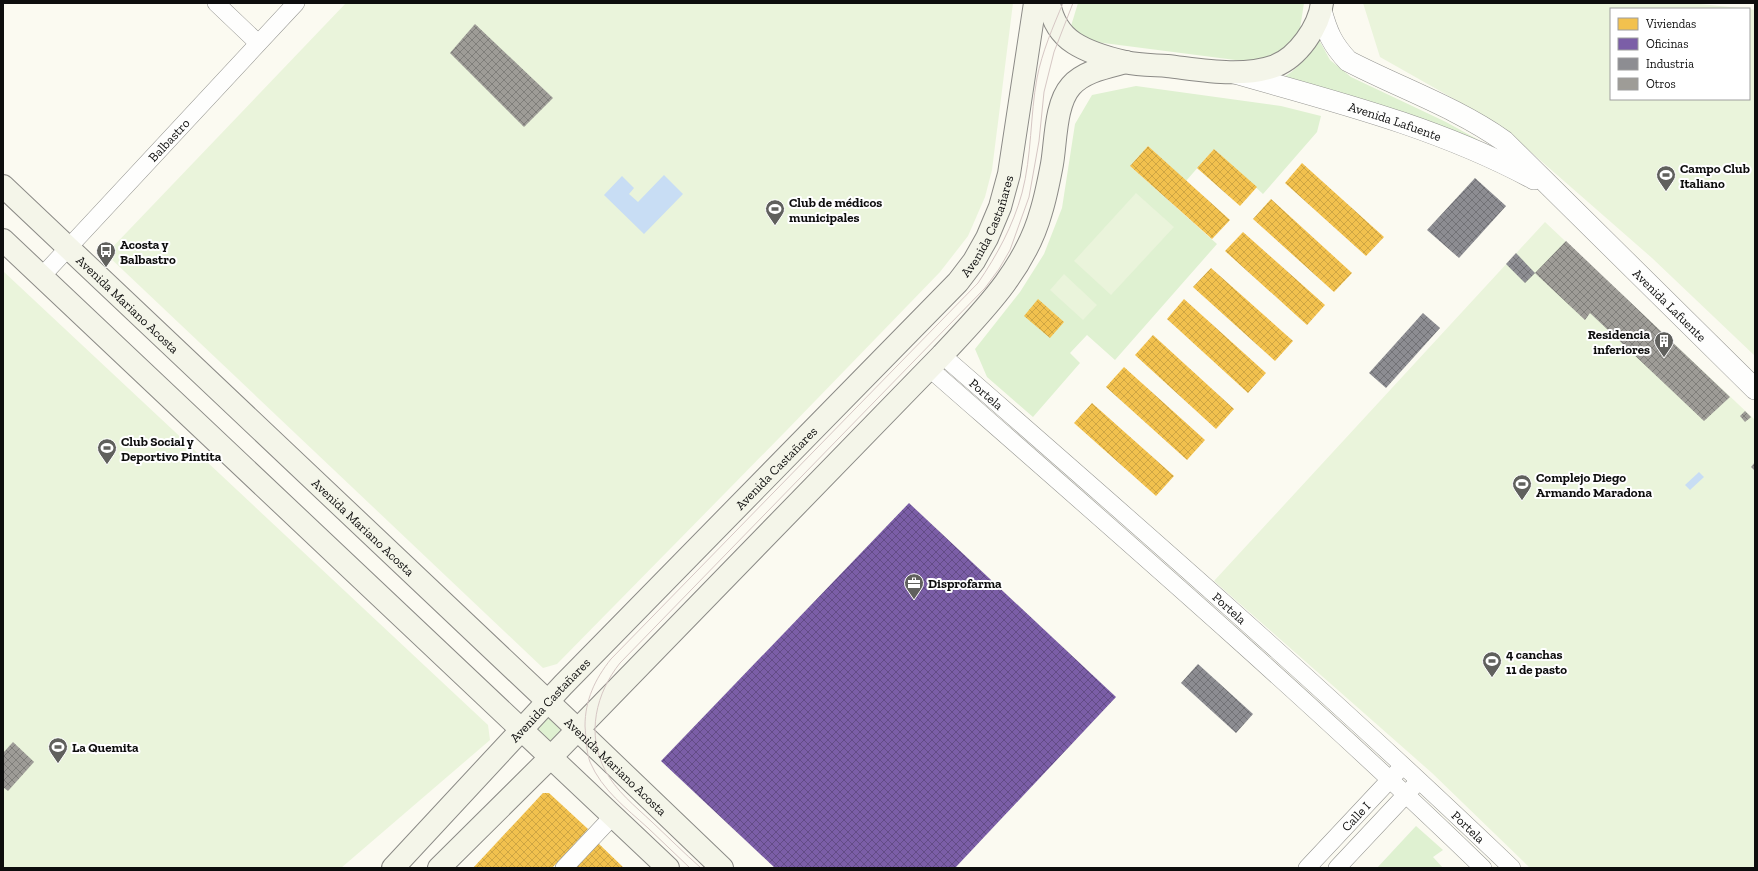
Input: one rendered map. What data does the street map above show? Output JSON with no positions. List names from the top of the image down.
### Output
{
  "streets": {
    "main road": ["Avenida Castañares", "Avenida Mariano Acosta"],
    "street": [
      "Avenida Lafuente",
      "Balbastro",
      "Portela",
      "Calle I"
    ]
  },
  "crossings": [
    ["Balbastro", "Avenida Mariano Acosta"],
    ["Avenida Castañares", "Avenida Mariano Acosta"],
    ["Portela", "Calle I"]
  ],
  "places": {
    "sports": [
      "Campo Club Italiano",
      "Club de médicos municipales",
      "Club Social y Deportivo Pintita",
      "Complejo Diego Armando Maradona",
      "4 canchas 11 de pasto",
      "La Quemita"
    ],
    "bus stop": ["Acosta y Balbastro"],
    "building": ["Residencia inferiores"],
    "office": ["Disprofarma"]
  },
  "legend": [
    "Viviendas",
    "Oficinas",
    "Industria",
    "Otros"
  ]
}
